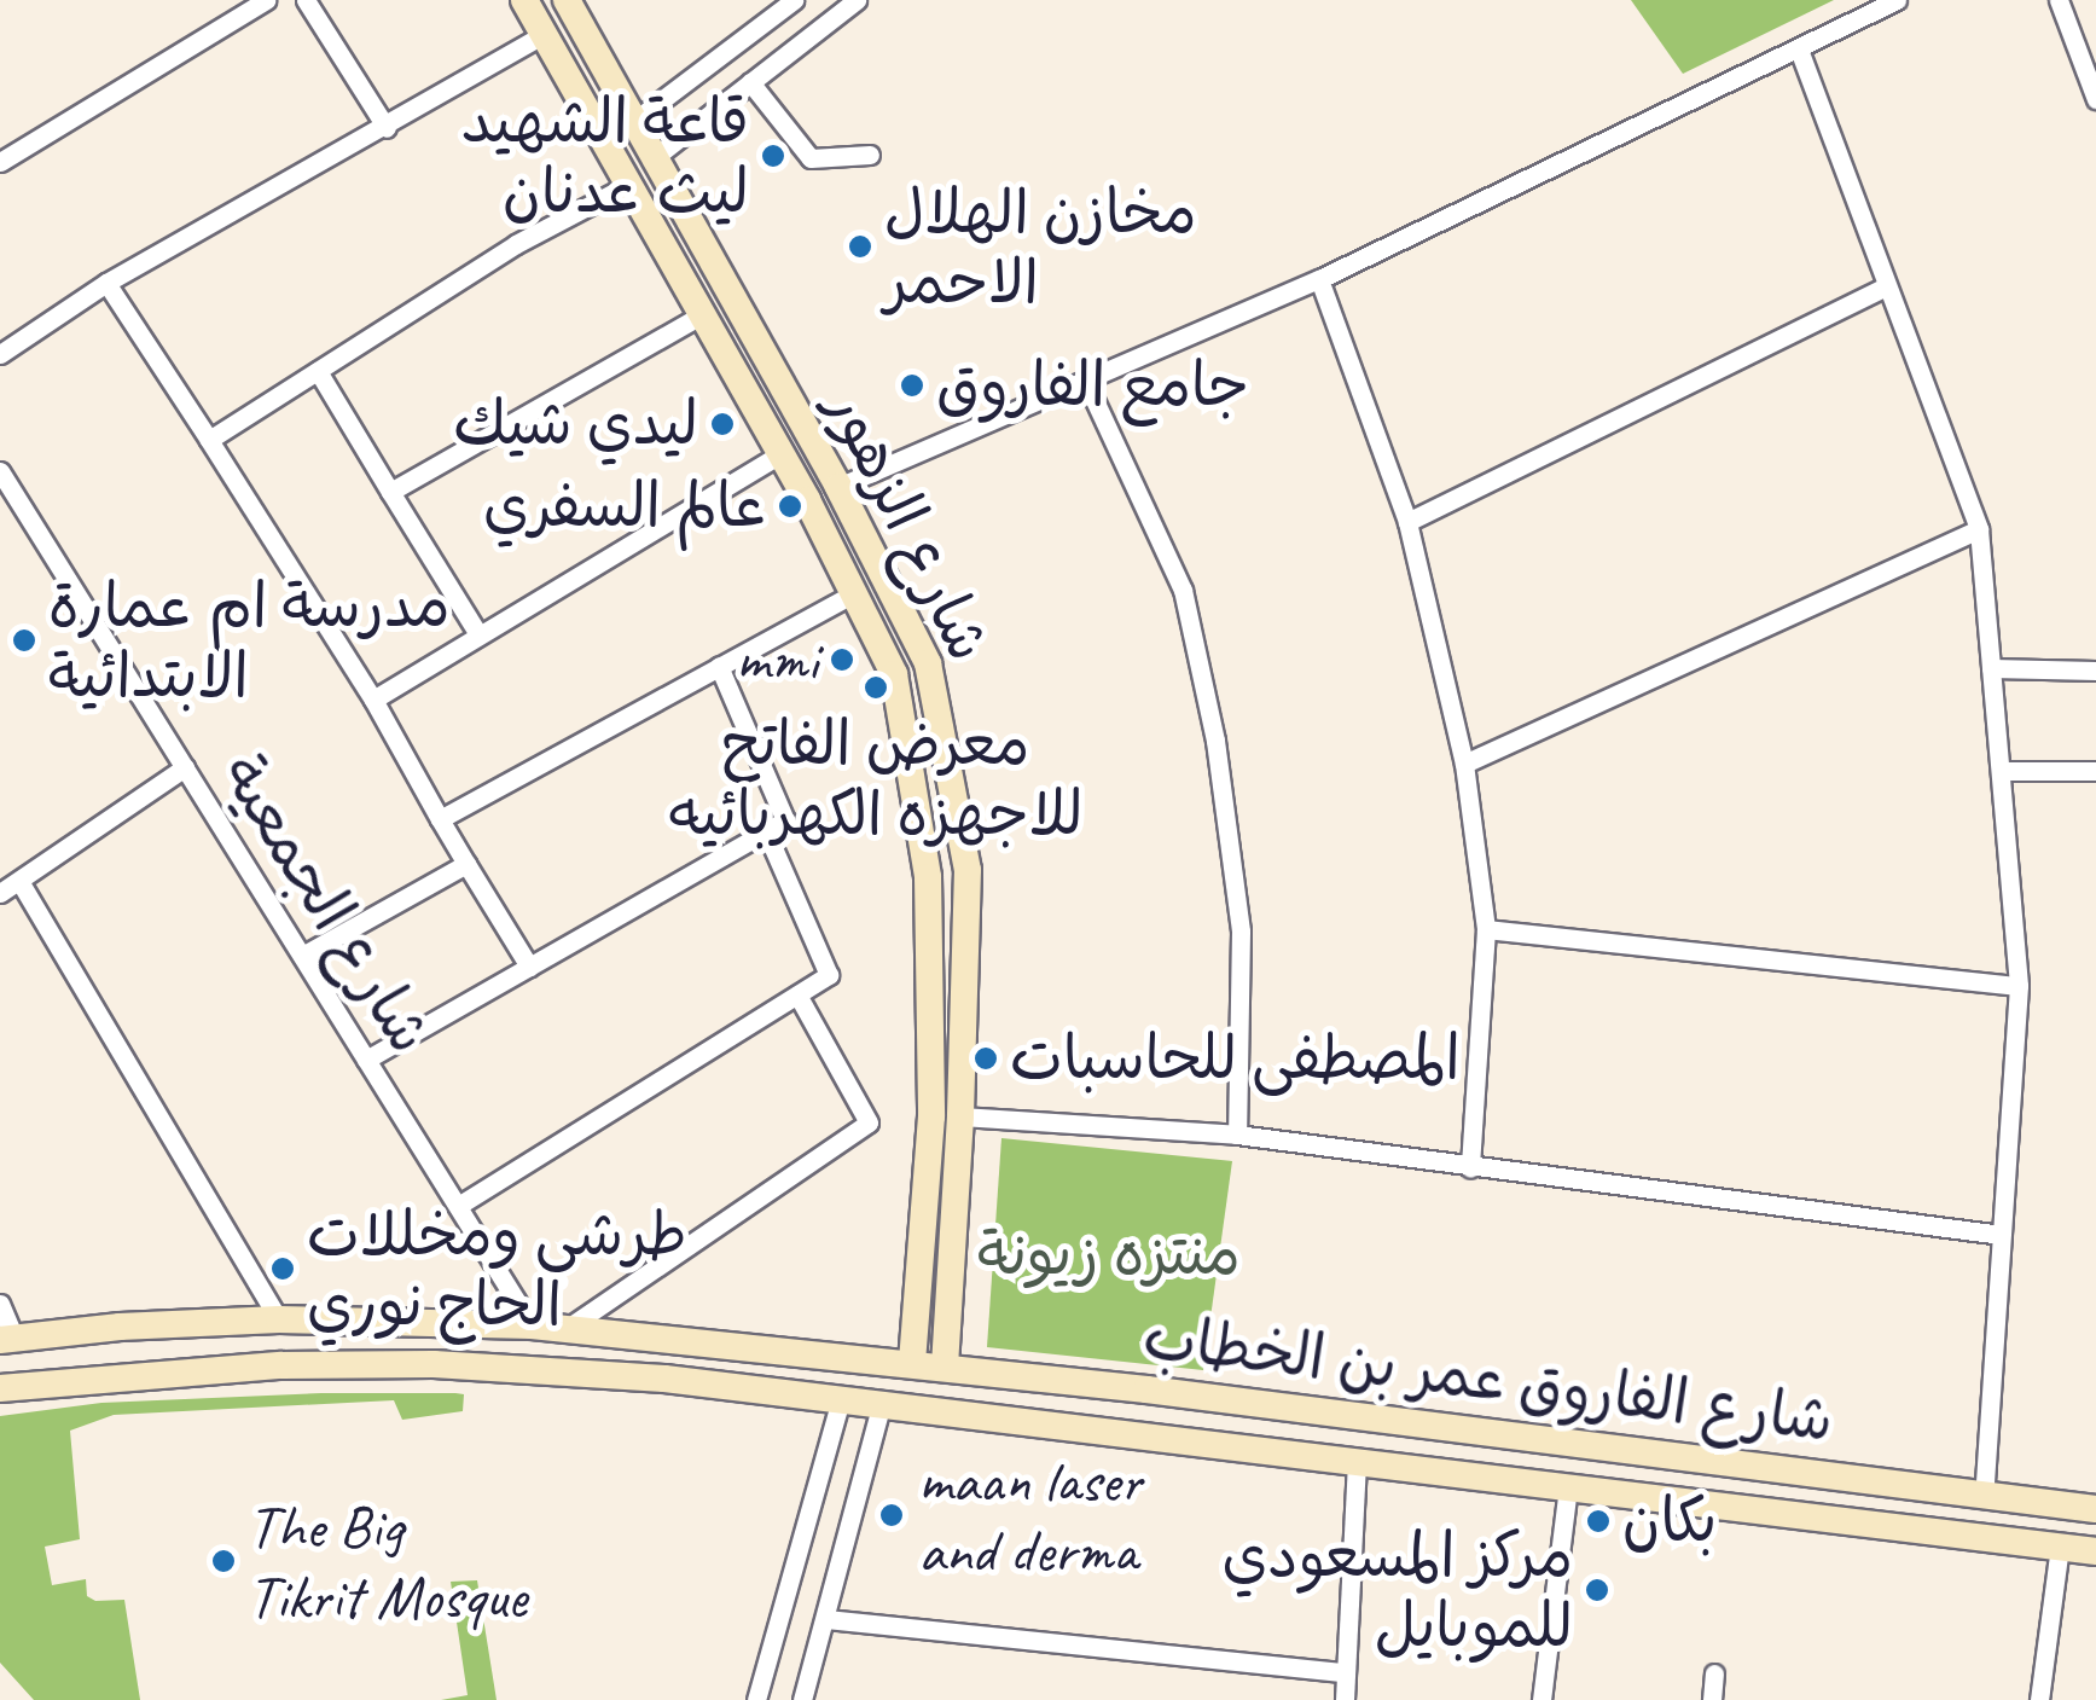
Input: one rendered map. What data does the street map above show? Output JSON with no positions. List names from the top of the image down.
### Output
{
  "streets": {
    "main road": ["شارع الزهور", "شارع الفاروق عمر بن الخطاب"],
    "street": ["شارع الجمعية"]
  },
  "crossings": [
    ["شارع الزهور", "شارع الفاروق عمر بن الخطاب"],
    ["شارع الجمعية", "شارع الفاروق عمر بن الخطاب"]
  ],
  "parks": ["منتزه زيونة"],
  "places": [
    "قاعة الشهيد ليث عدنان",
    "مخازن الهلال الاحمر",
    "جامع الفاروق",
    "ليدي شيك",
    "عالم السفري",
    "مدرسة ام عمارة الابتدائية",
    "mmi",
    "معرض الفاتح للاجهزه الكهربائيه",
    "المصطفى للحاسبات",
    "طرشي ومخللات الحاج نوري",
    "maan laser and derma",
    "بكان",
    "The Big Tikrit Mosque",
    "مركز المسعودي للموبايل"
  ]
}
